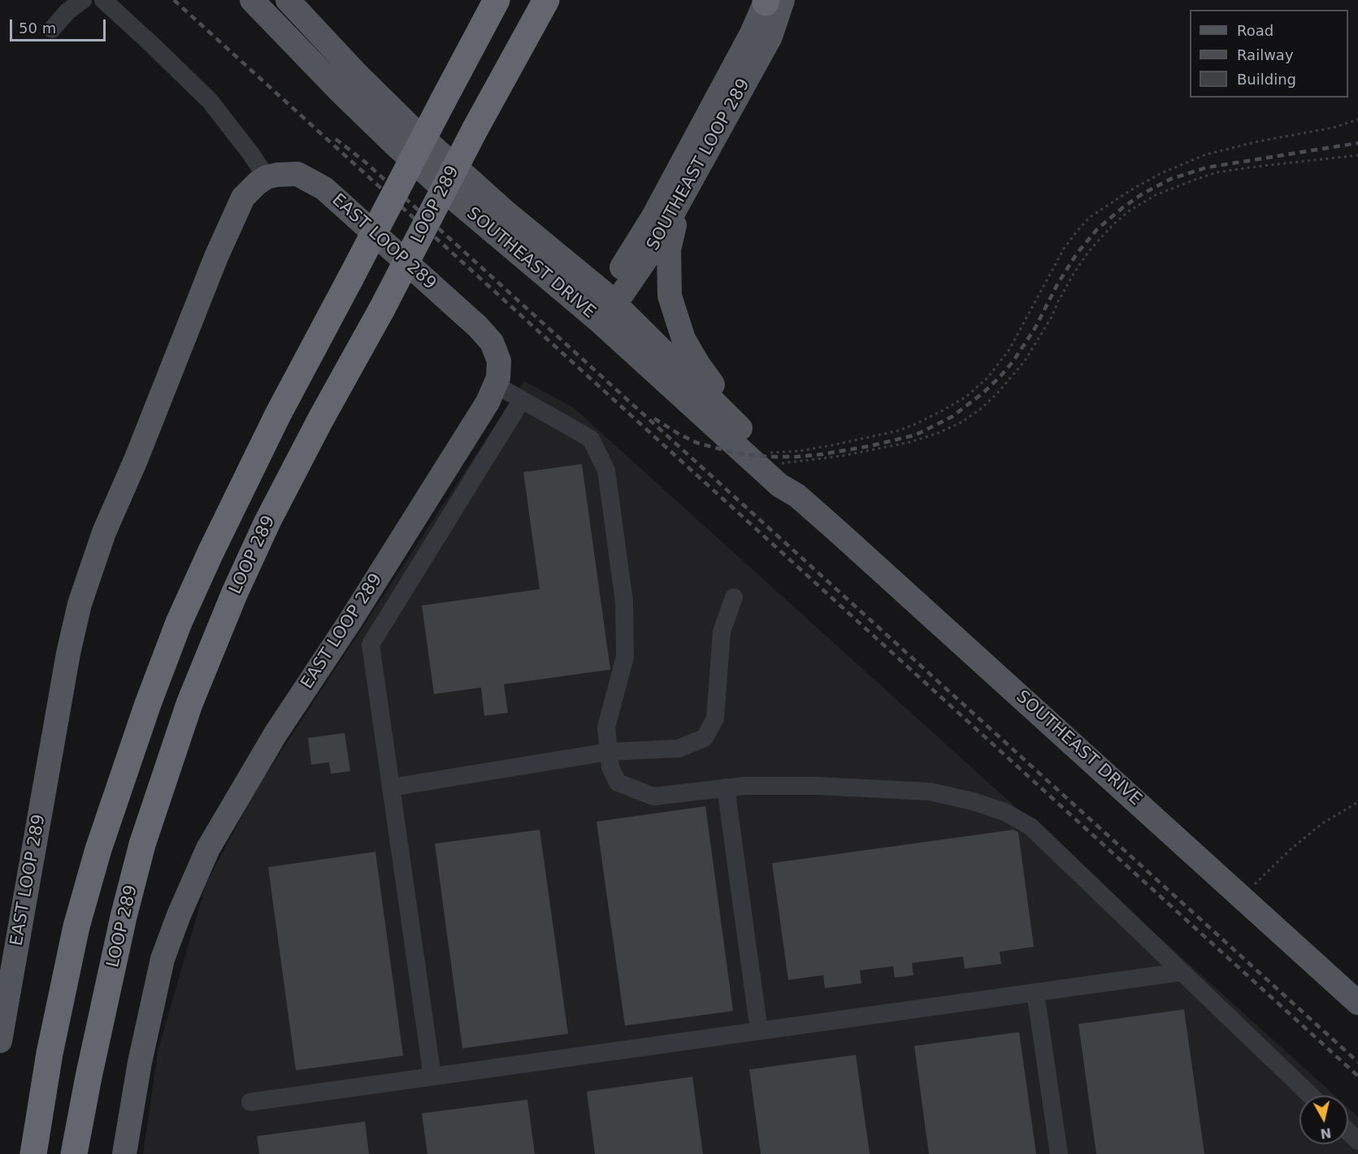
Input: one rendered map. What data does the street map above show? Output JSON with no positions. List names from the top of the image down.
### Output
{
  "streets": {
    "highway": ["LOOP 289"],
    "main road": ["SOUTHEAST LOOP 289", "EAST LOOP 289", "SOUTHEAST DRIVE"]
  },
  "crossings": [
    ["SOUTHEAST LOOP 289", "SOUTHEAST DRIVE"]
  ],
  "legend": ["Road", "Railway", "Building"],
  "scale_bar": "50 m",
  "north": "bottom"
}
